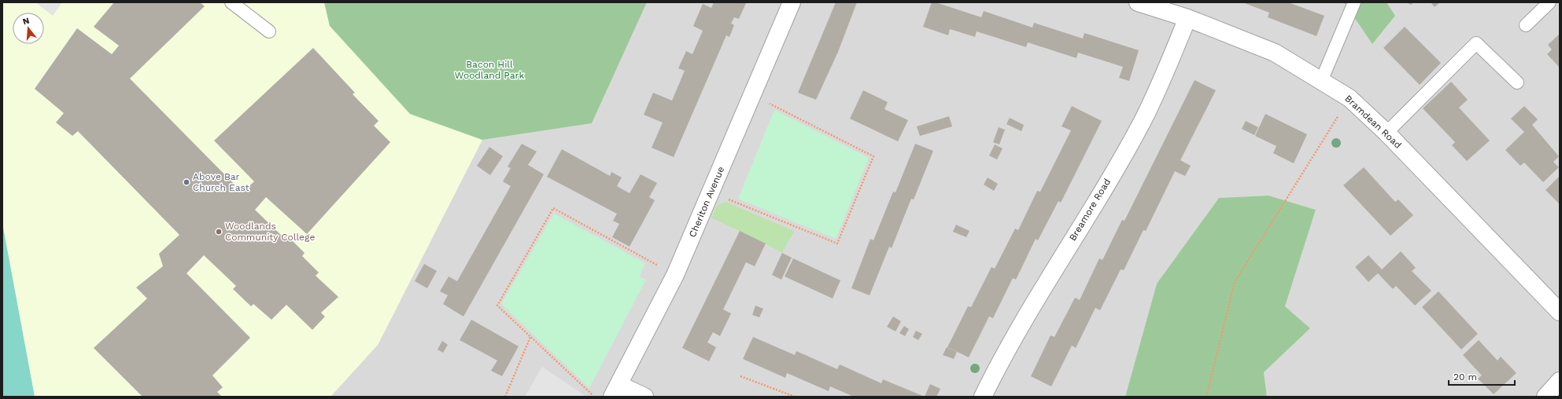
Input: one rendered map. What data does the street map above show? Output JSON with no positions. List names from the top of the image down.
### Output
{
  "streets": {
    "street": ["Bramdean Road", "Cheriton Avenue", "Breamore Road"]
  },
  "crossings": [
    ["Bramdean Road", "Breamore Road"]
  ],
  "parks": ["Bacon Hill Woodland Park"],
  "places": ["Above Bar Church East", "Woodlands Community College"],
  "scale_bar": "20 m",
  "north": "top"
}
